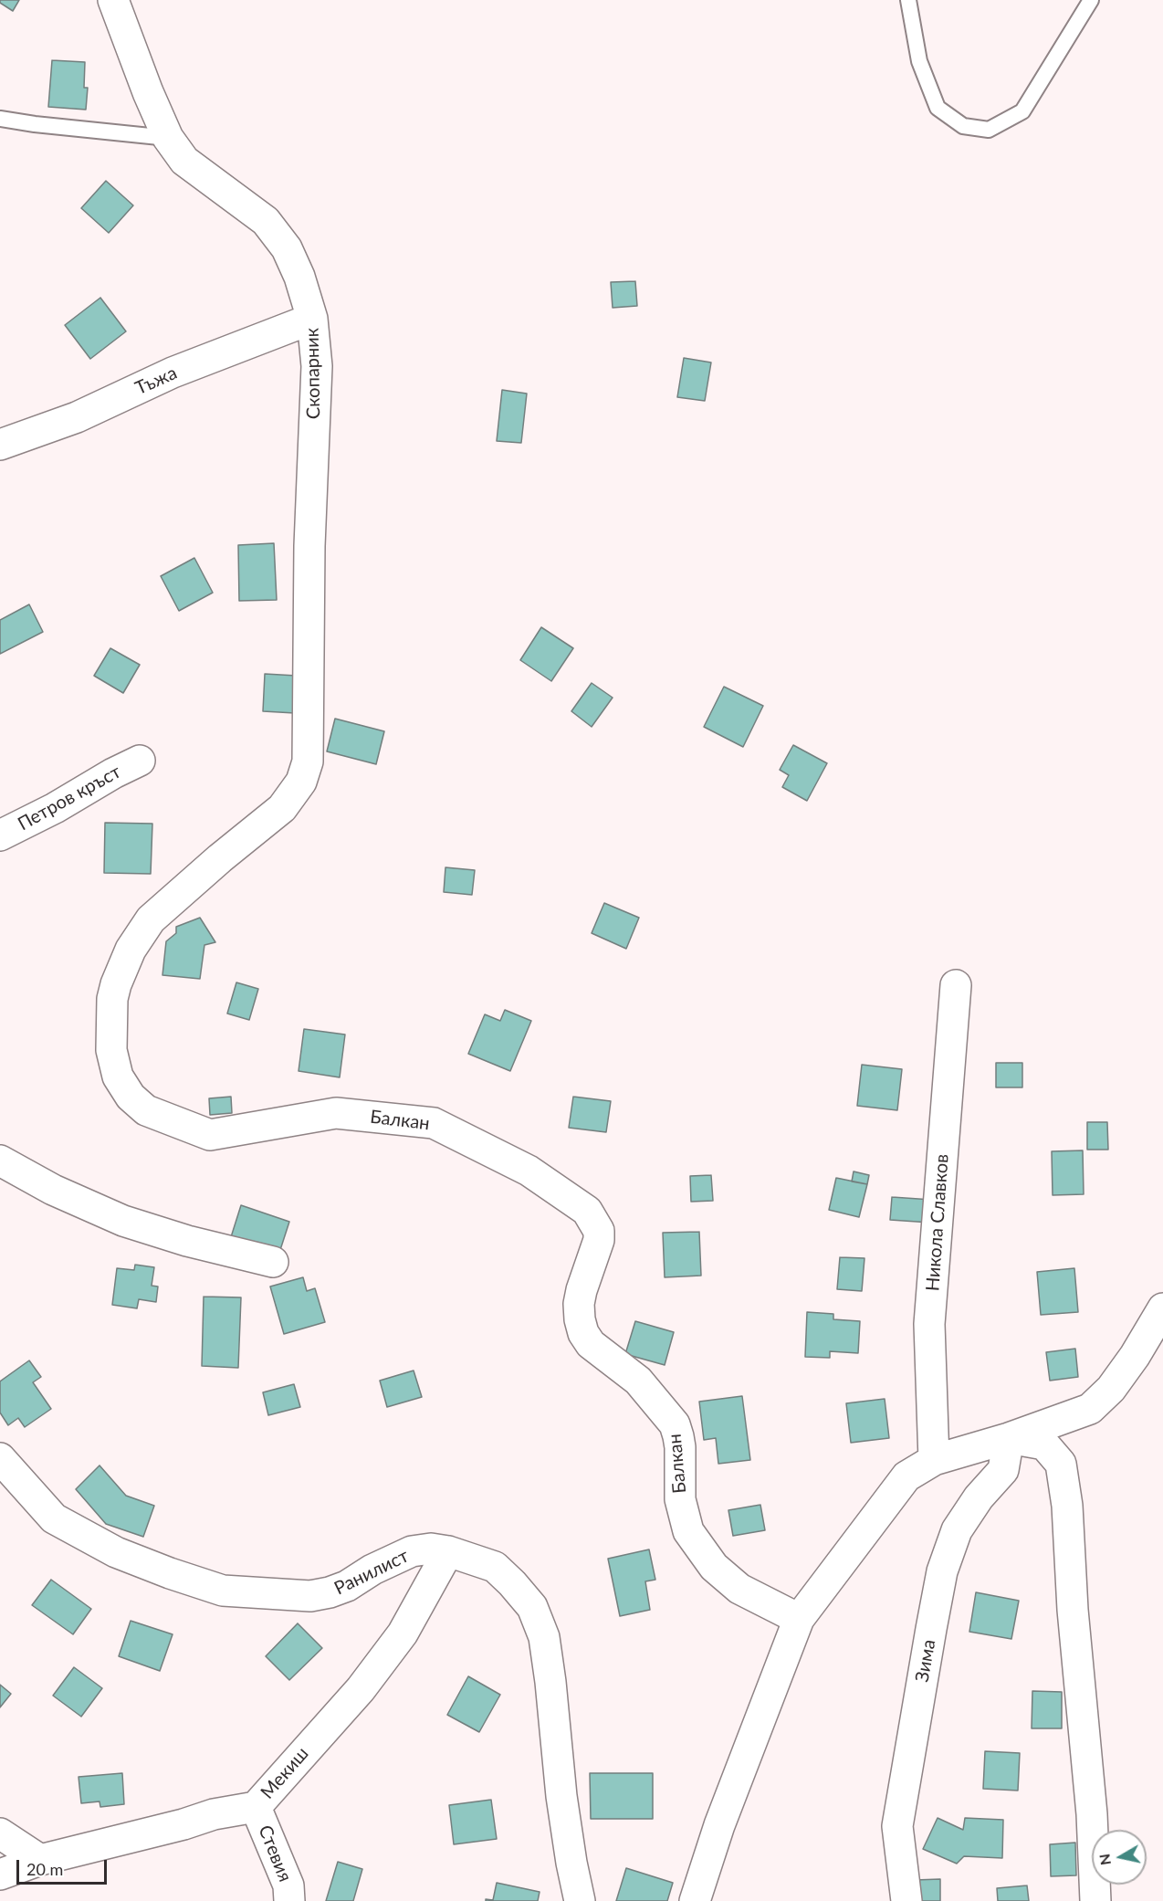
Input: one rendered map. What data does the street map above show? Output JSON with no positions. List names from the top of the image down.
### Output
{
  "streets": {
    "street": [
      "Скопарник",
      "Тъжа",
      "Петров кръст",
      "Балкан",
      "Никола Славков",
      "Ранилист",
      "Зима",
      "Мекиш",
      "Стевия"
    ]
  },
  "crossings": [
    ["Скопарник", "Тъжа"],
    ["Скопарник", "Балкан"],
    ["Ранилист", "Мекиш"],
    ["Мекиш", "Стевия"]
  ],
  "scale_bar": "20 m",
  "north": "left"
}
